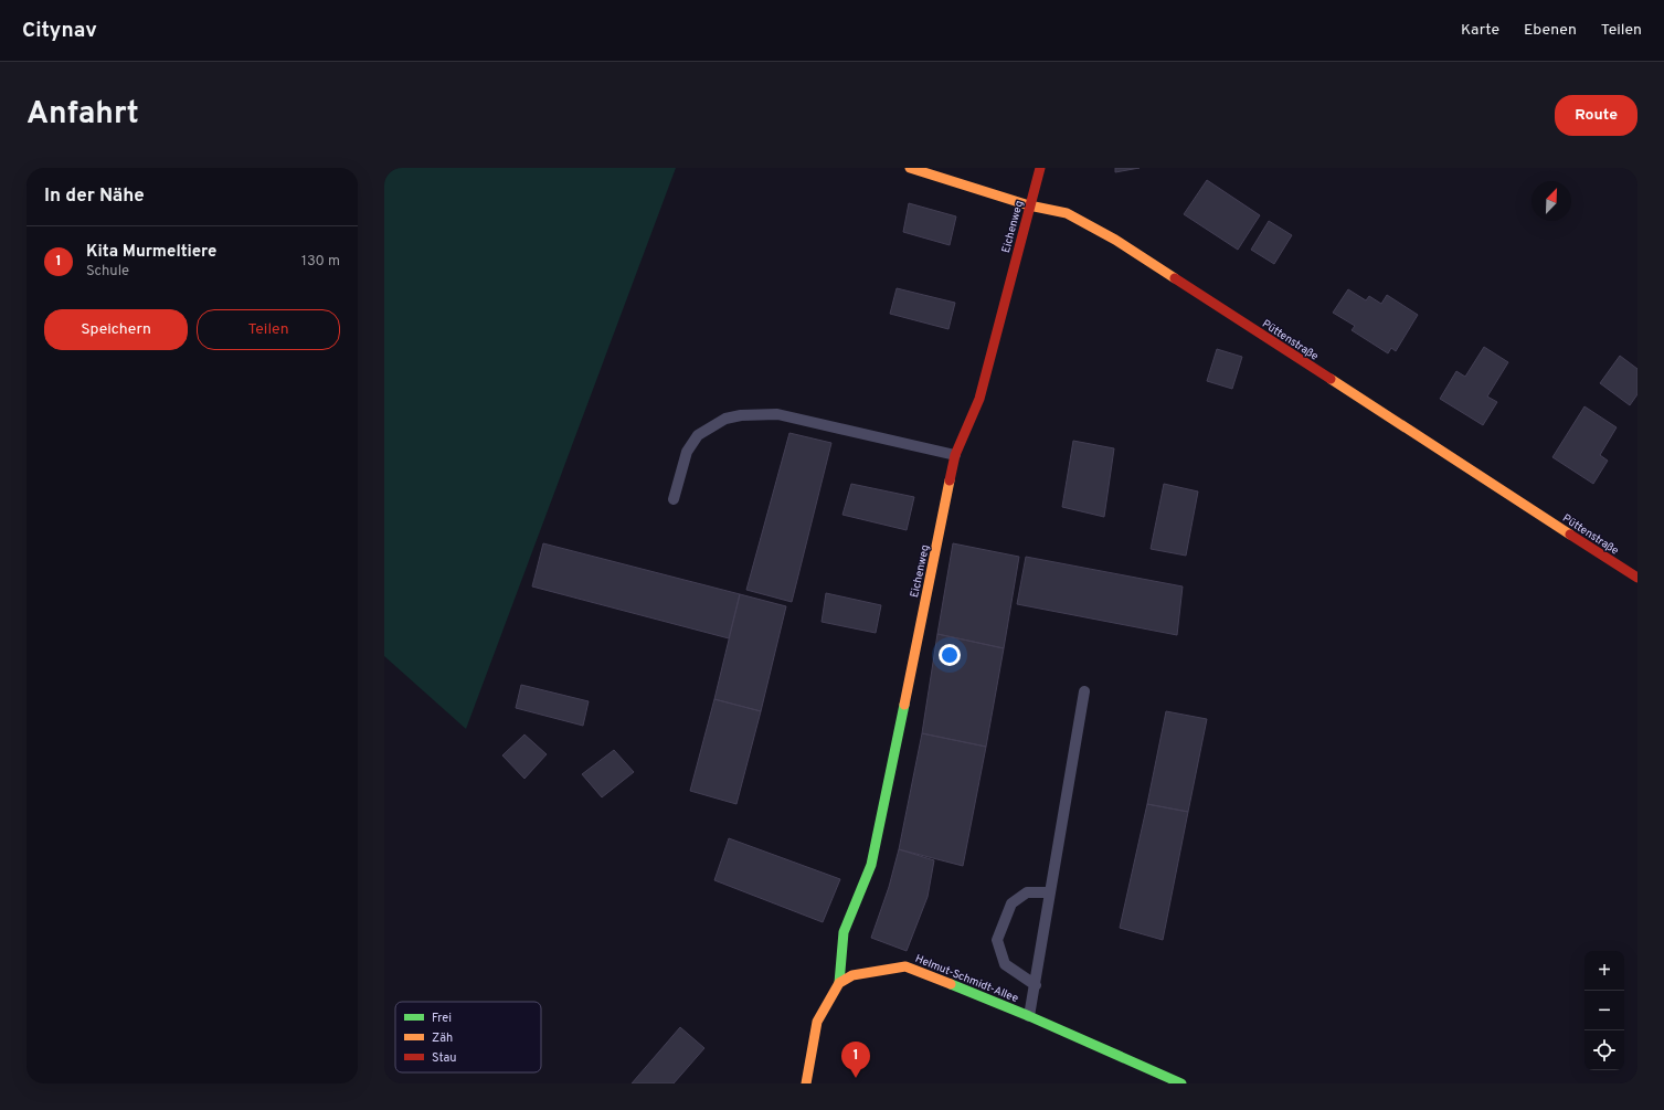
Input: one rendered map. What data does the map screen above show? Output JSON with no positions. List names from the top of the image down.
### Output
{
  "streets": {
    "street": ["Eichenweg", "Püttenstraße", "Helmut-Schmidt-Allee"]
  },
  "crossings": [
    ["Eichenweg", "Püttenstraße"],
    ["Eichenweg", "Helmut-Schmidt-Allee"]
  ],
  "legend": ["Frei", "Zäh", "Stau"],
  "north": "top right",
  "page": {
    "header": "Citynav",
    "nav": ["Karte", "Ebenen", "Teilen"],
    "title": "Anfahrt",
    "buttons": [
      "Route",
      ["Speichern", "Teilen"]
    ],
    "heading": "In der Nähe",
    "list": [
      {
        "mark": "1",
        "name": "Kita Murmeltiere",
        "note": "Schule",
        "value": "130 m"
      }
    ],
    "map_buttons": ["+", "−"],
    "pins": "1"
  }
}
